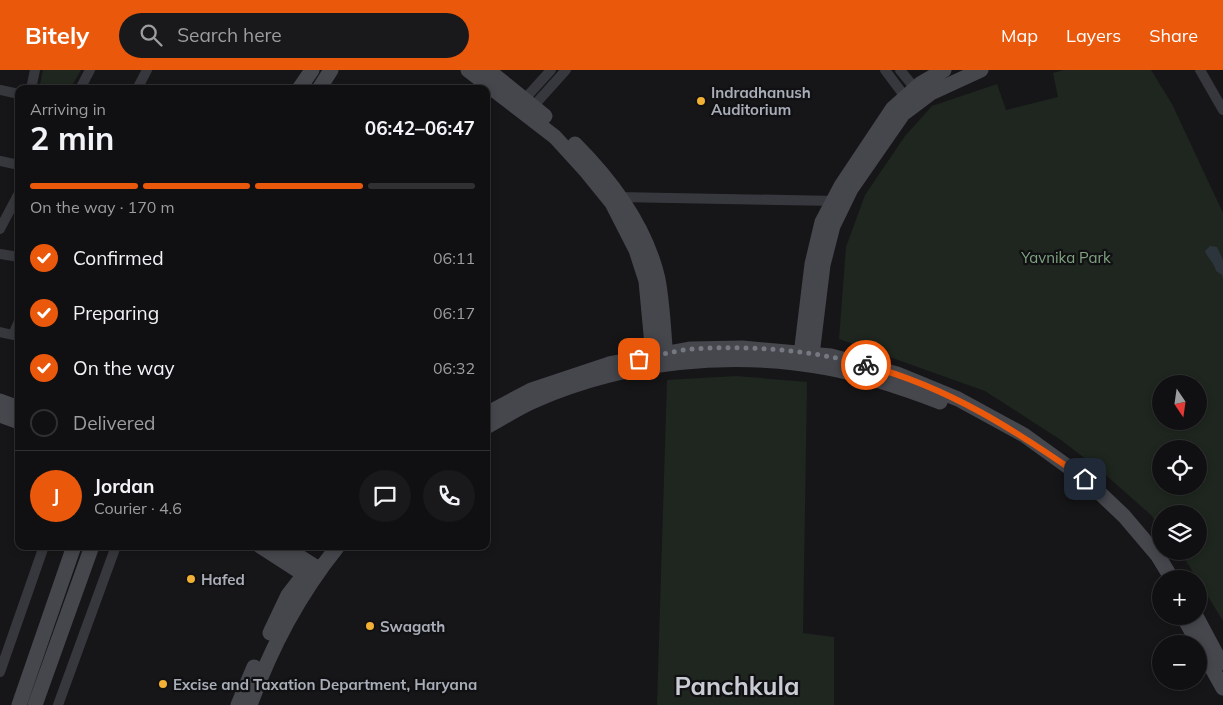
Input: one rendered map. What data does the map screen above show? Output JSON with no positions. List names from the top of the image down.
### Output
{
  "districts": ["Panchkula"],
  "parks": ["Yavnika Park"],
  "places": [
    "Indradhanush Auditorium",
    "Hafed",
    "Swagath",
    "Excise and Taxation Department, Haryana"
  ],
  "north": "bottom",
  "page": {
    "header": "Bitely",
    "search": "Search here",
    "nav": ["Map", "Layers", "Share"],
    "heading": ["2 min", "Arriving in", "06:42–06:47"],
    "panel": ["Jordan", "Courier · 4.6"],
    "bar": "On the way · 170 m",
    "list": [
      ["Confirmed", "06:11"],
      ["Preparing", "06:17"],
      ["On the way", "06:32"],
      "Delivered"
    ],
    "map_buttons": ["+", "−"],
    "round": "J"
  }
}
